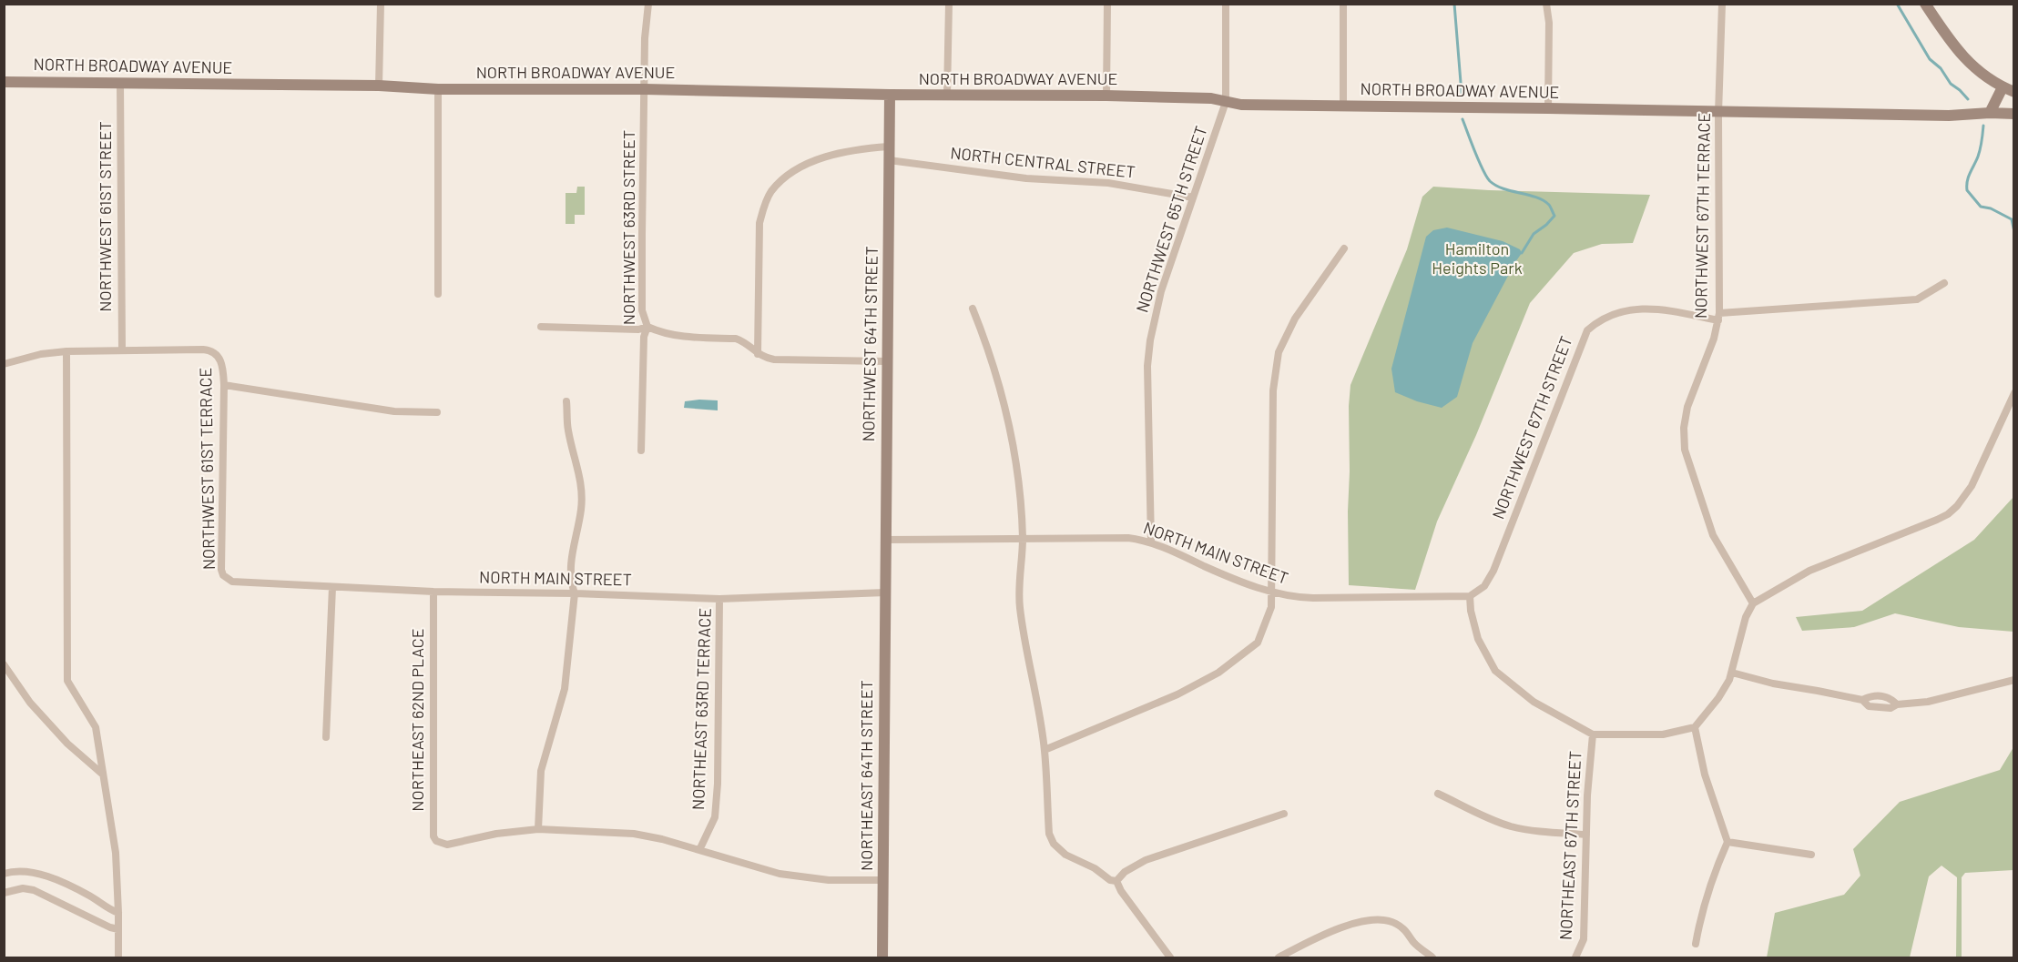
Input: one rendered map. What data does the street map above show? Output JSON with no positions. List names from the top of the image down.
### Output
{
  "streets": {
    "street": [
      "NORTH BROADWAY AVENUE",
      "NORTH CENTRAL STREET",
      "NORTHWEST 67TH TERRACE",
      "NORTHWEST 61ST STREET",
      "NORTHWEST 65TH STREET",
      "NORTHWEST 63RD STREET",
      "NORTHWEST 64TH STREET",
      "NORTHWEST 67TH STREET",
      "NORTHWEST 61ST TERRACE",
      "NORTH MAIN STREET",
      "NORTHEAST 63RD TERRACE",
      "NORTHEAST 62ND PLACE",
      "NORTHEAST 64TH STREET",
      "NORTHEAST 67TH STREET"
    ]
  },
  "crossings": [
    ["NORTH BROADWAY AVENUE", "NORTHWEST 67TH TERRACE"],
    ["NORTH BROADWAY AVENUE", "NORTHWEST 61ST STREET"],
    ["NORTH BROADWAY AVENUE", "NORTHWEST 65TH STREET"],
    ["NORTH BROADWAY AVENUE", "NORTHWEST 63RD STREET"],
    ["NORTH BROADWAY AVENUE", "NORTHWEST 64TH STREET"],
    ["NORTH CENTRAL STREET", "NORTHWEST 65TH STREET"],
    ["NORTH CENTRAL STREET", "NORTHWEST 64TH STREET"],
    ["NORTHWEST 67TH TERRACE", "NORTHWEST 67TH STREET"],
    ["NORTHWEST 61ST STREET", "NORTHWEST 61ST TERRACE"],
    ["NORTHWEST 65TH STREET", "NORTH MAIN STREET"],
    ["NORTHWEST 64TH STREET", "NORTH MAIN STREET"],
    ["NORTHWEST 64TH STREET", "NORTHEAST 64TH STREET"],
    ["NORTHWEST 67TH STREET", "NORTH MAIN STREET"],
    ["NORTHWEST 67TH STREET", "NORTHEAST 67TH STREET"],
    ["NORTHWEST 61ST TERRACE", "NORTH MAIN STREET"],
    ["NORTH MAIN STREET", "NORTHEAST 63RD TERRACE"],
    ["NORTH MAIN STREET", "NORTHEAST 62ND PLACE"],
    ["NORTH MAIN STREET", "NORTHEAST 64TH STREET"],
    ["NORTH MAIN STREET", "NORTHEAST 67TH STREET"]
  ],
  "parks": ["Hamilton Heights Park"]
}
